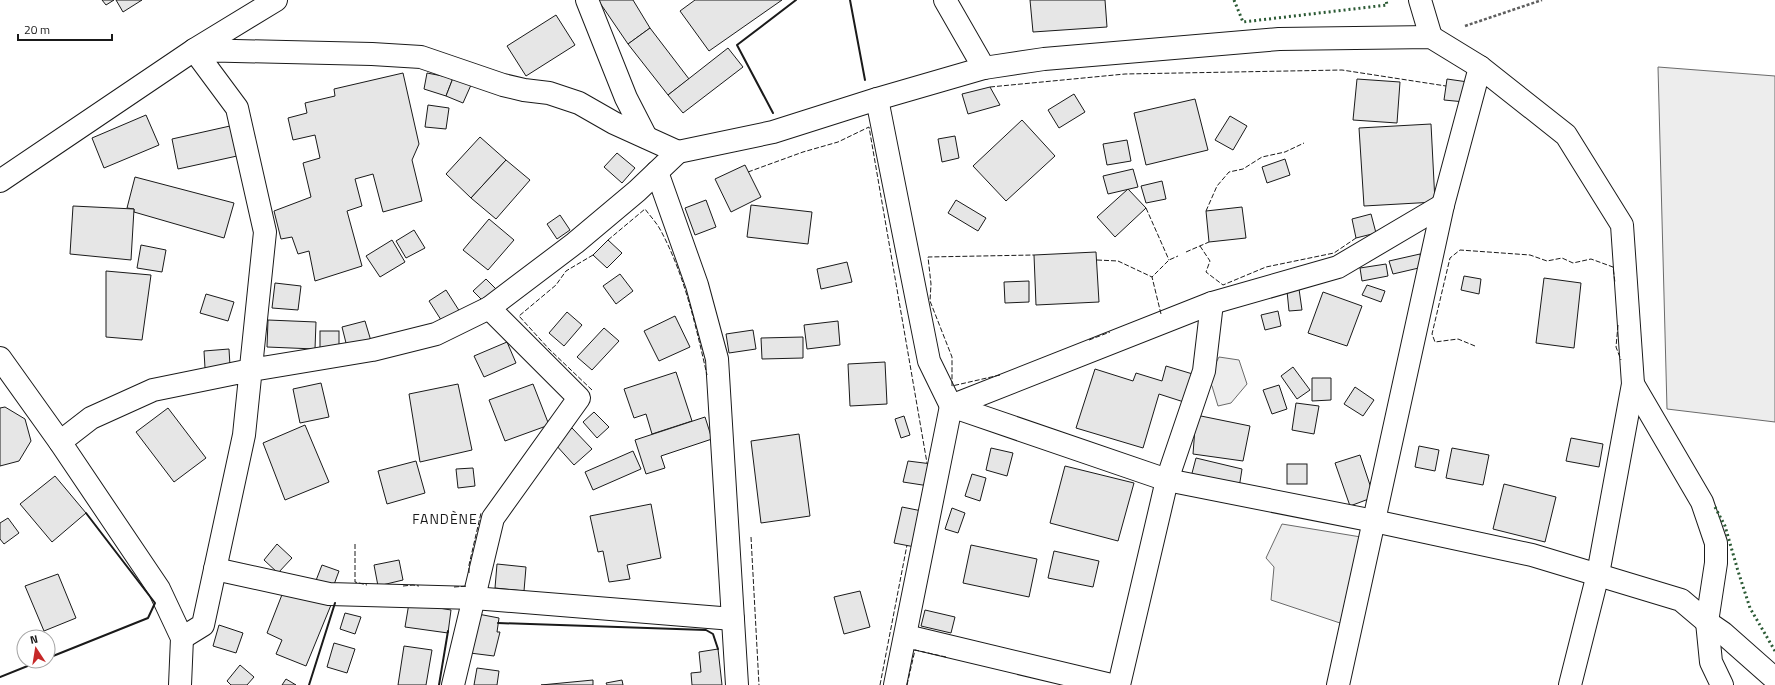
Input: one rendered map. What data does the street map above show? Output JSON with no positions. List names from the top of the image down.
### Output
{
  "districts": ["FANDÈNE"],
  "scale_bar": "20 m",
  "north": "top"
}
